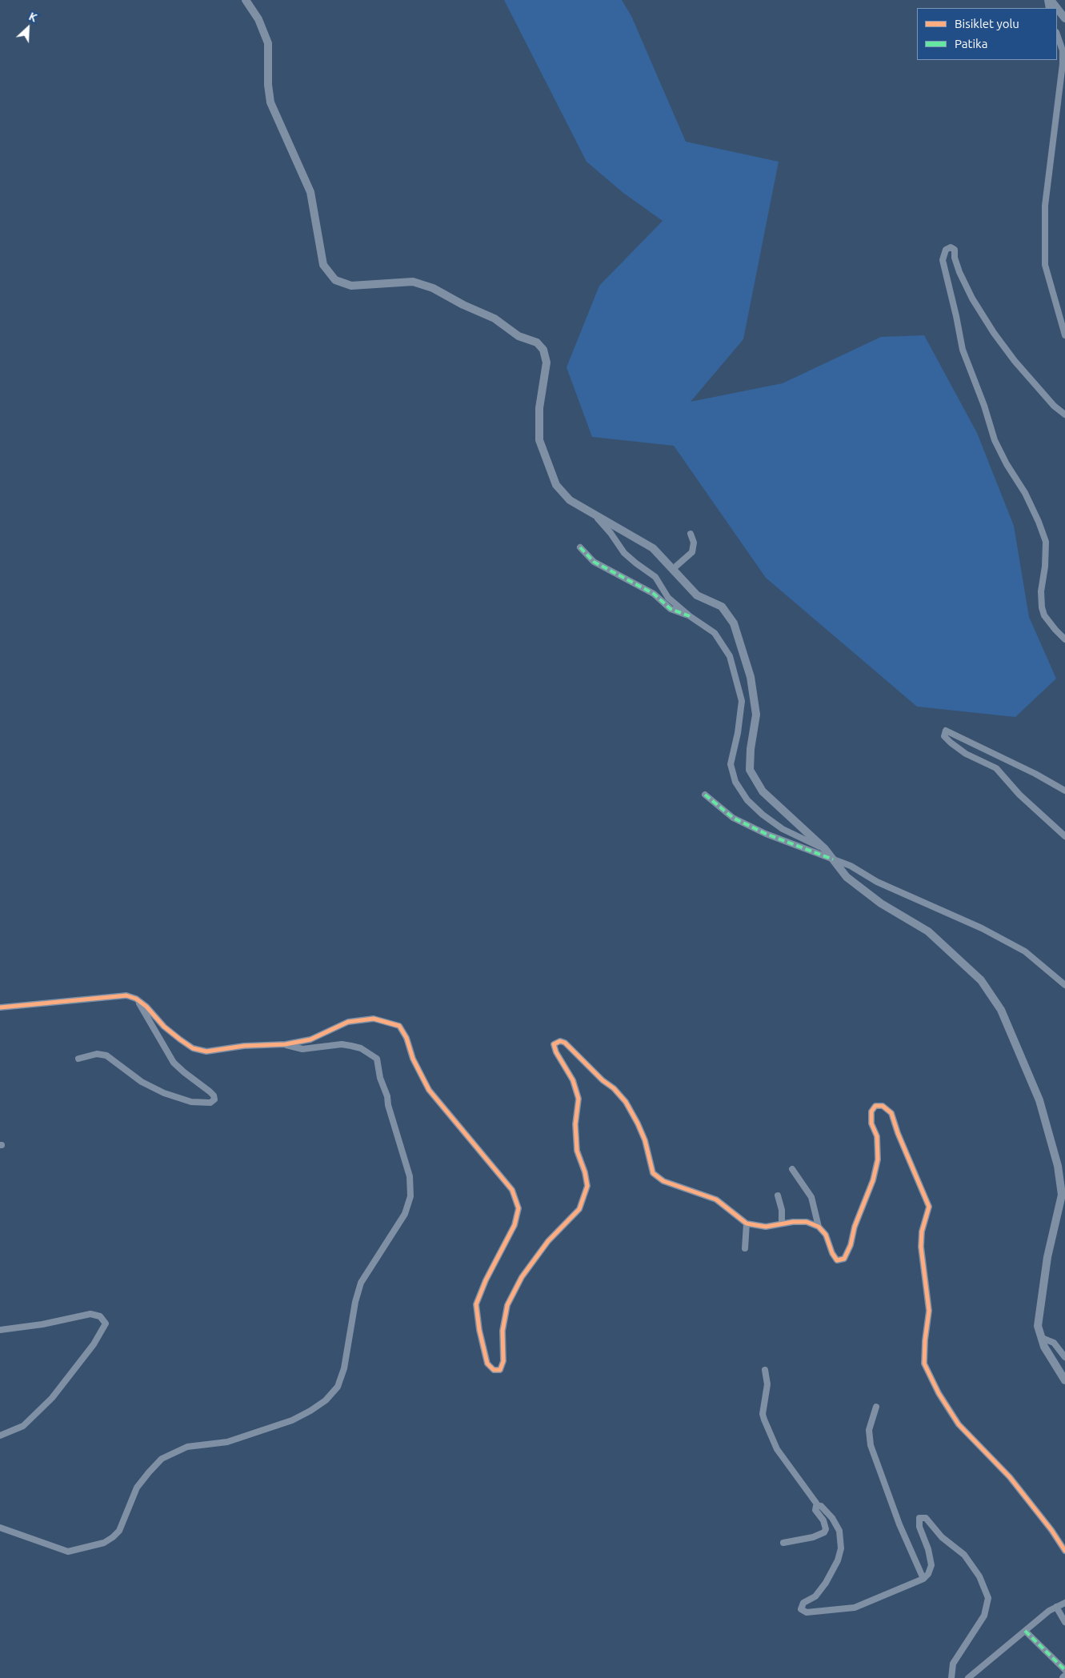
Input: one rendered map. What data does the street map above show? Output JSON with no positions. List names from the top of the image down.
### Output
{
  "legend": ["Bisiklet yolu", "Patika"],
  "north": "top right"
}
